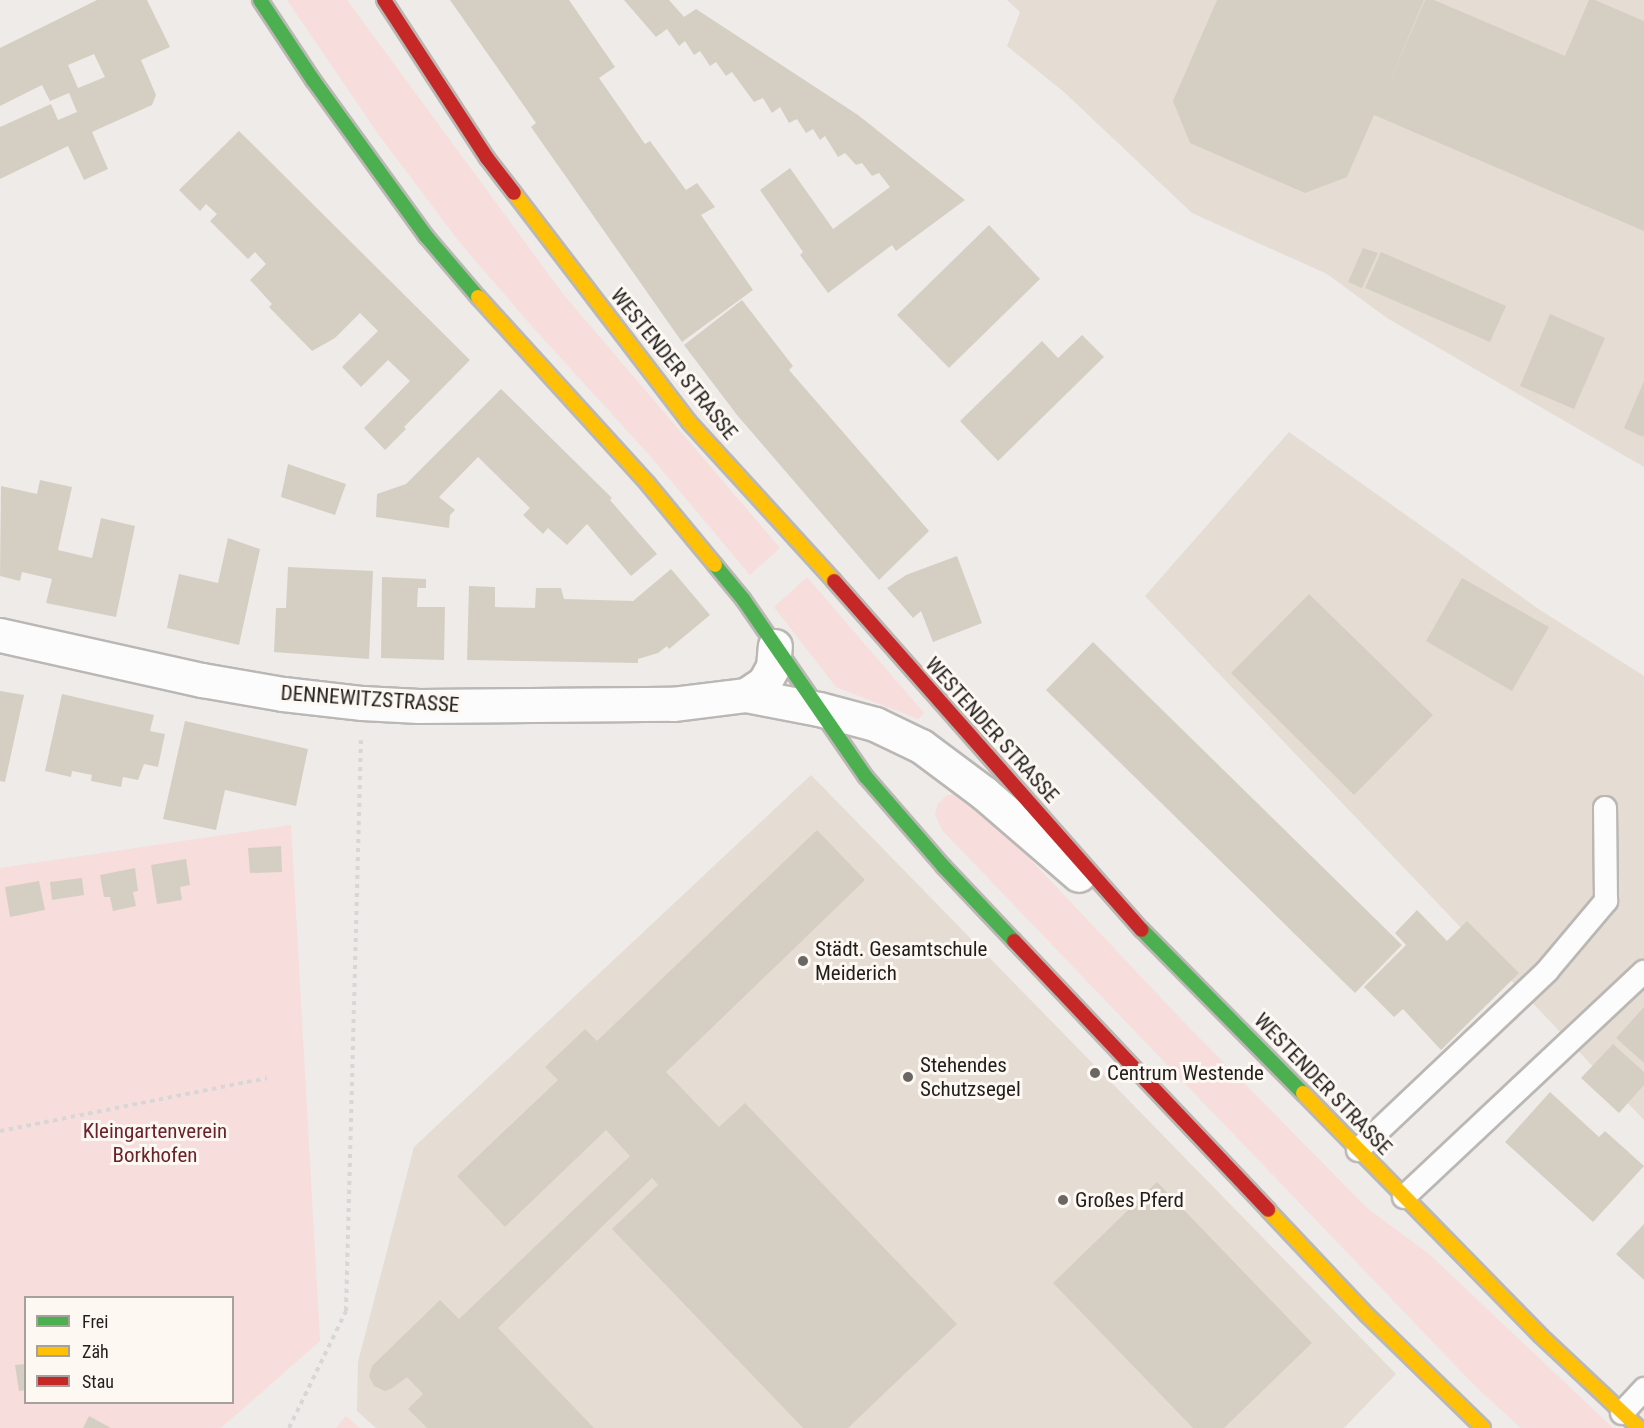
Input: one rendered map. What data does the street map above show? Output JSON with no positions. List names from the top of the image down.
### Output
{
  "streets": {
    "main road": ["WESTENDER STRASSE"],
    "street": ["DENNEWITZSTRASSE"]
  },
  "crossings": [
    ["WESTENDER STRASSE", "DENNEWITZSTRASSE"]
  ],
  "parks": ["Kleingartenverein Borkhofen"],
  "places": [
    "Städt. Gesamtschule Meiderich",
    "Centrum Westende",
    "Stehendes Schutzsegel",
    "Großes Pferd"
  ],
  "legend": ["Frei", "Zäh", "Stau"]
}
